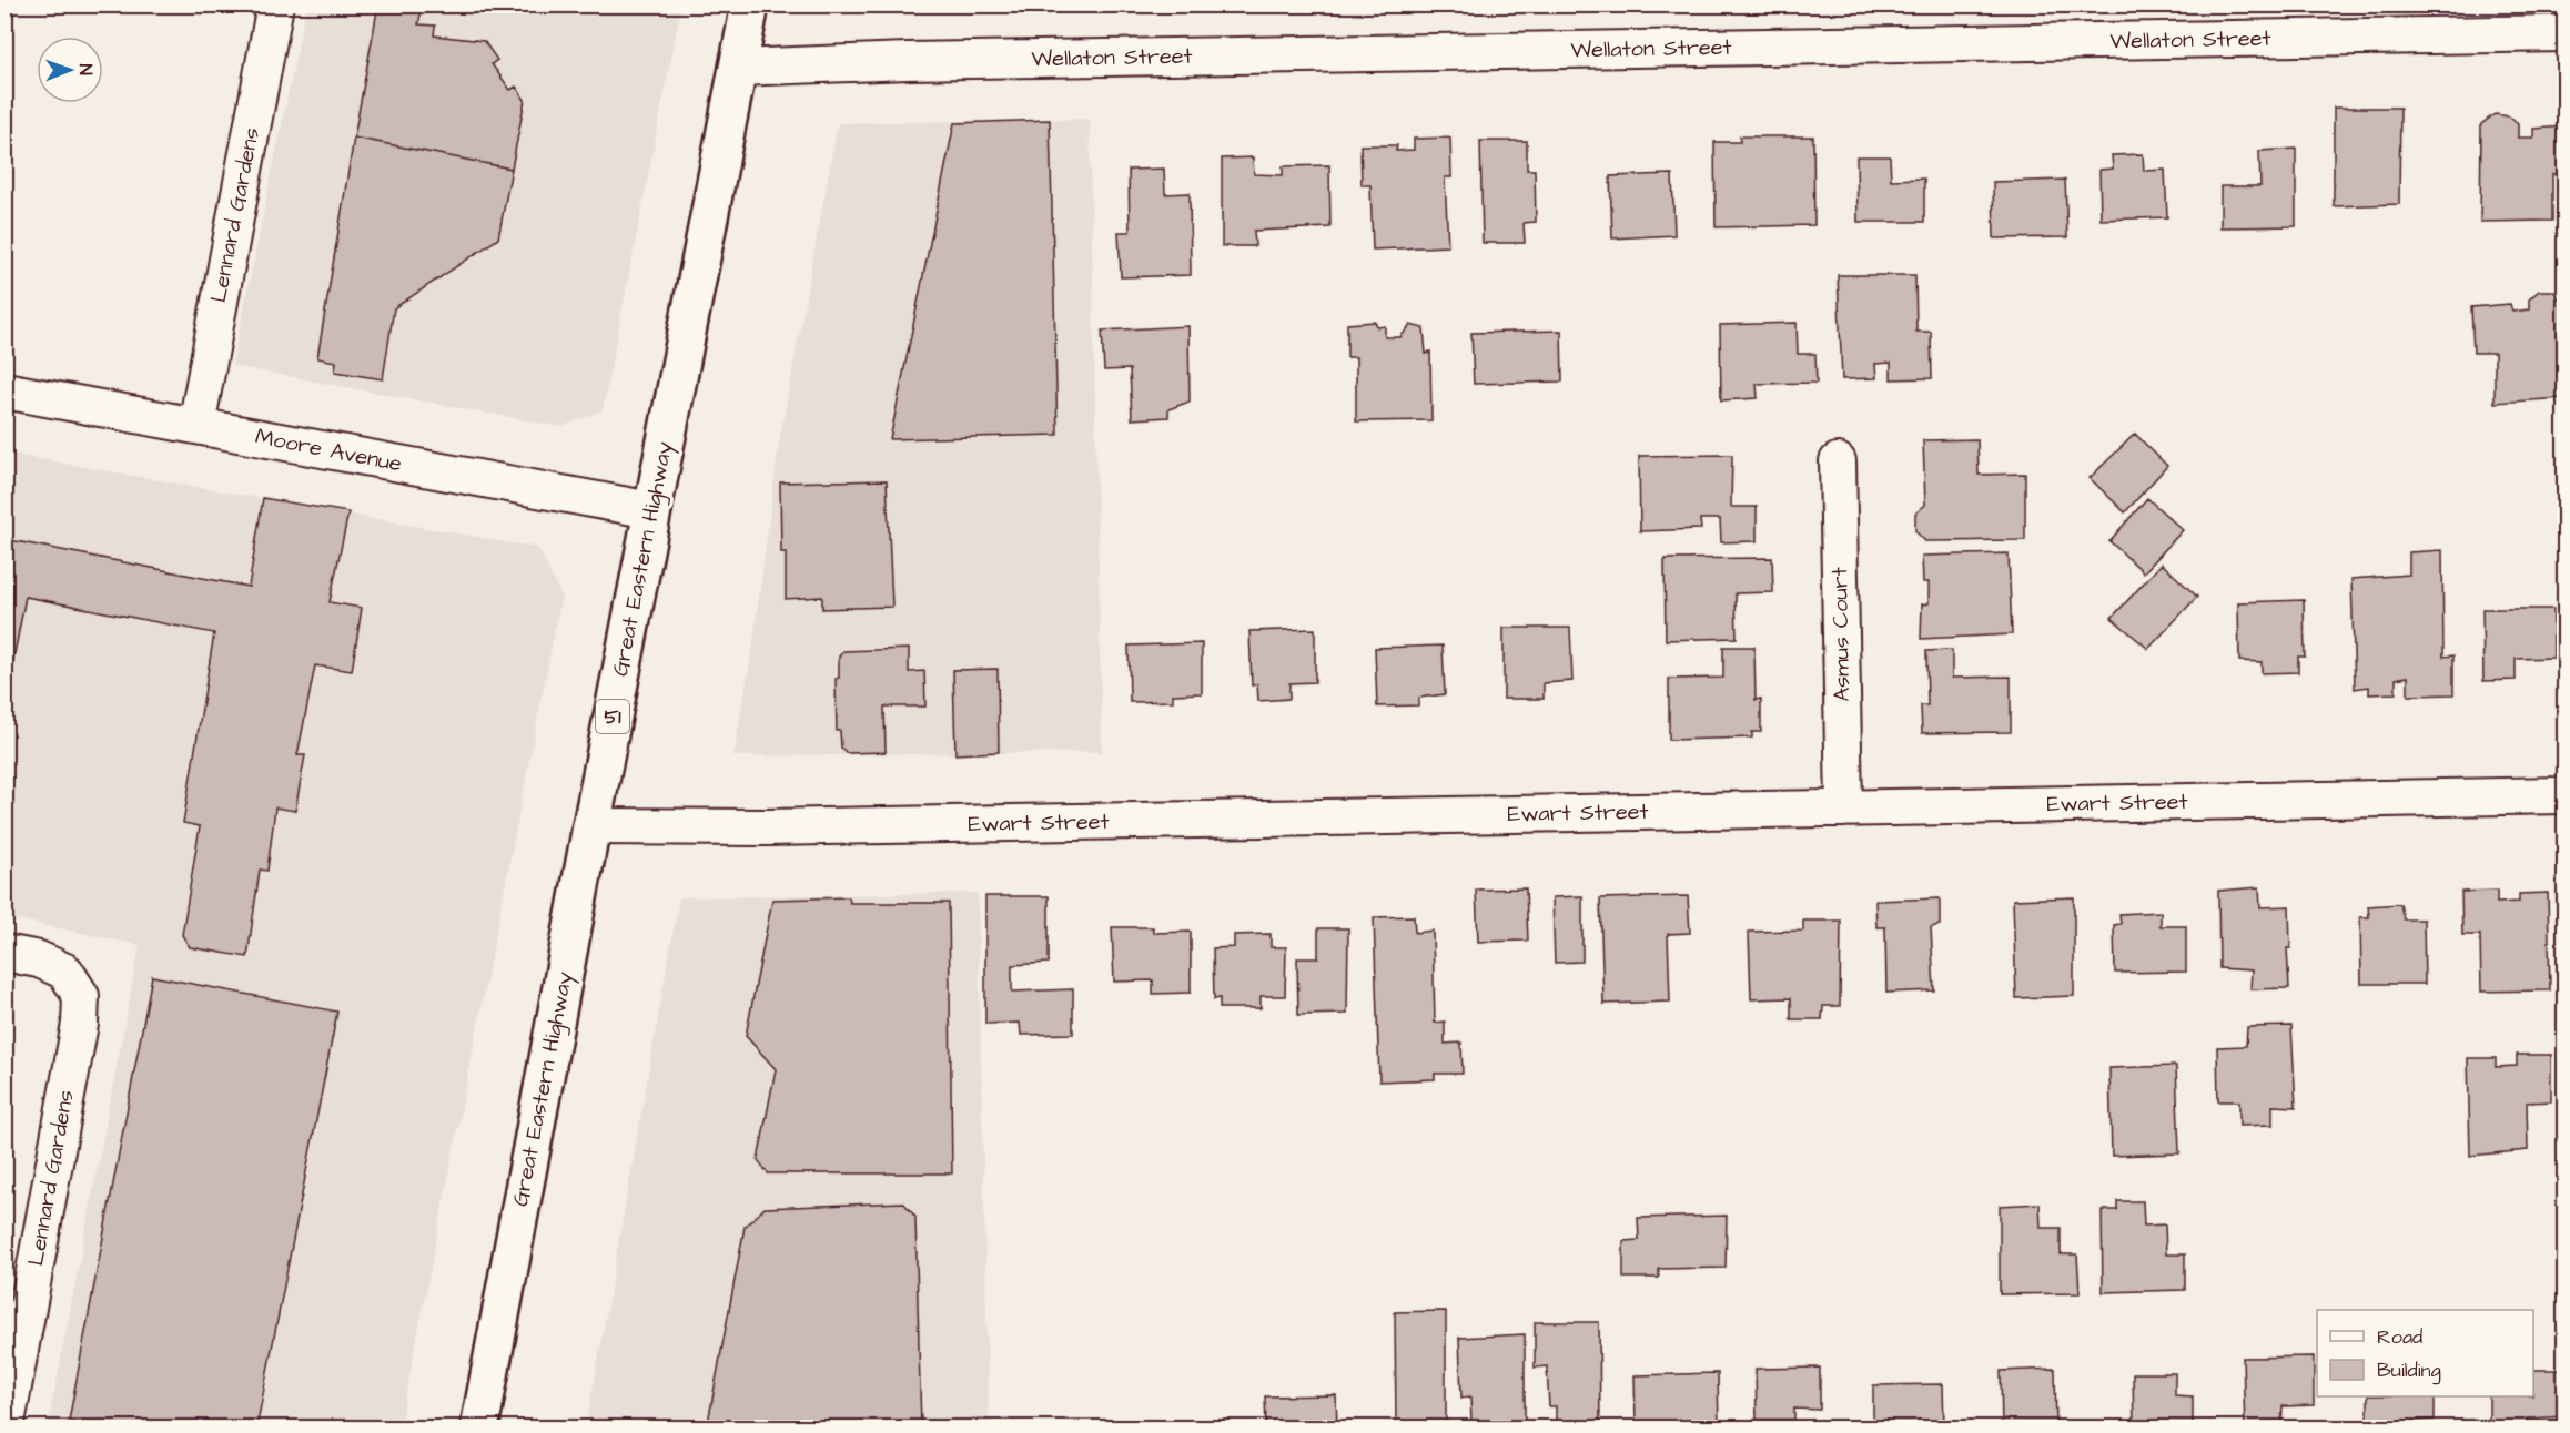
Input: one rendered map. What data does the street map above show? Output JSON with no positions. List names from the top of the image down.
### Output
{
  "streets": {
    "highway": ["Great Eastern Highway", "51"],
    "street": [
      "Wellaton Street",
      "Lennard Gardens",
      "Moore Avenue",
      "Asmus Court",
      "Ewart Street"
    ]
  },
  "crossings": [
    ["Wellaton Street", "Great Eastern Highway"],
    ["Lennard Gardens", "Moore Avenue"],
    ["Moore Avenue", "Great Eastern Highway"],
    ["Great Eastern Highway", "Ewart Street"],
    ["Asmus Court", "Ewart Street"]
  ],
  "legend": ["Road", "Building"],
  "north": "right"
}
